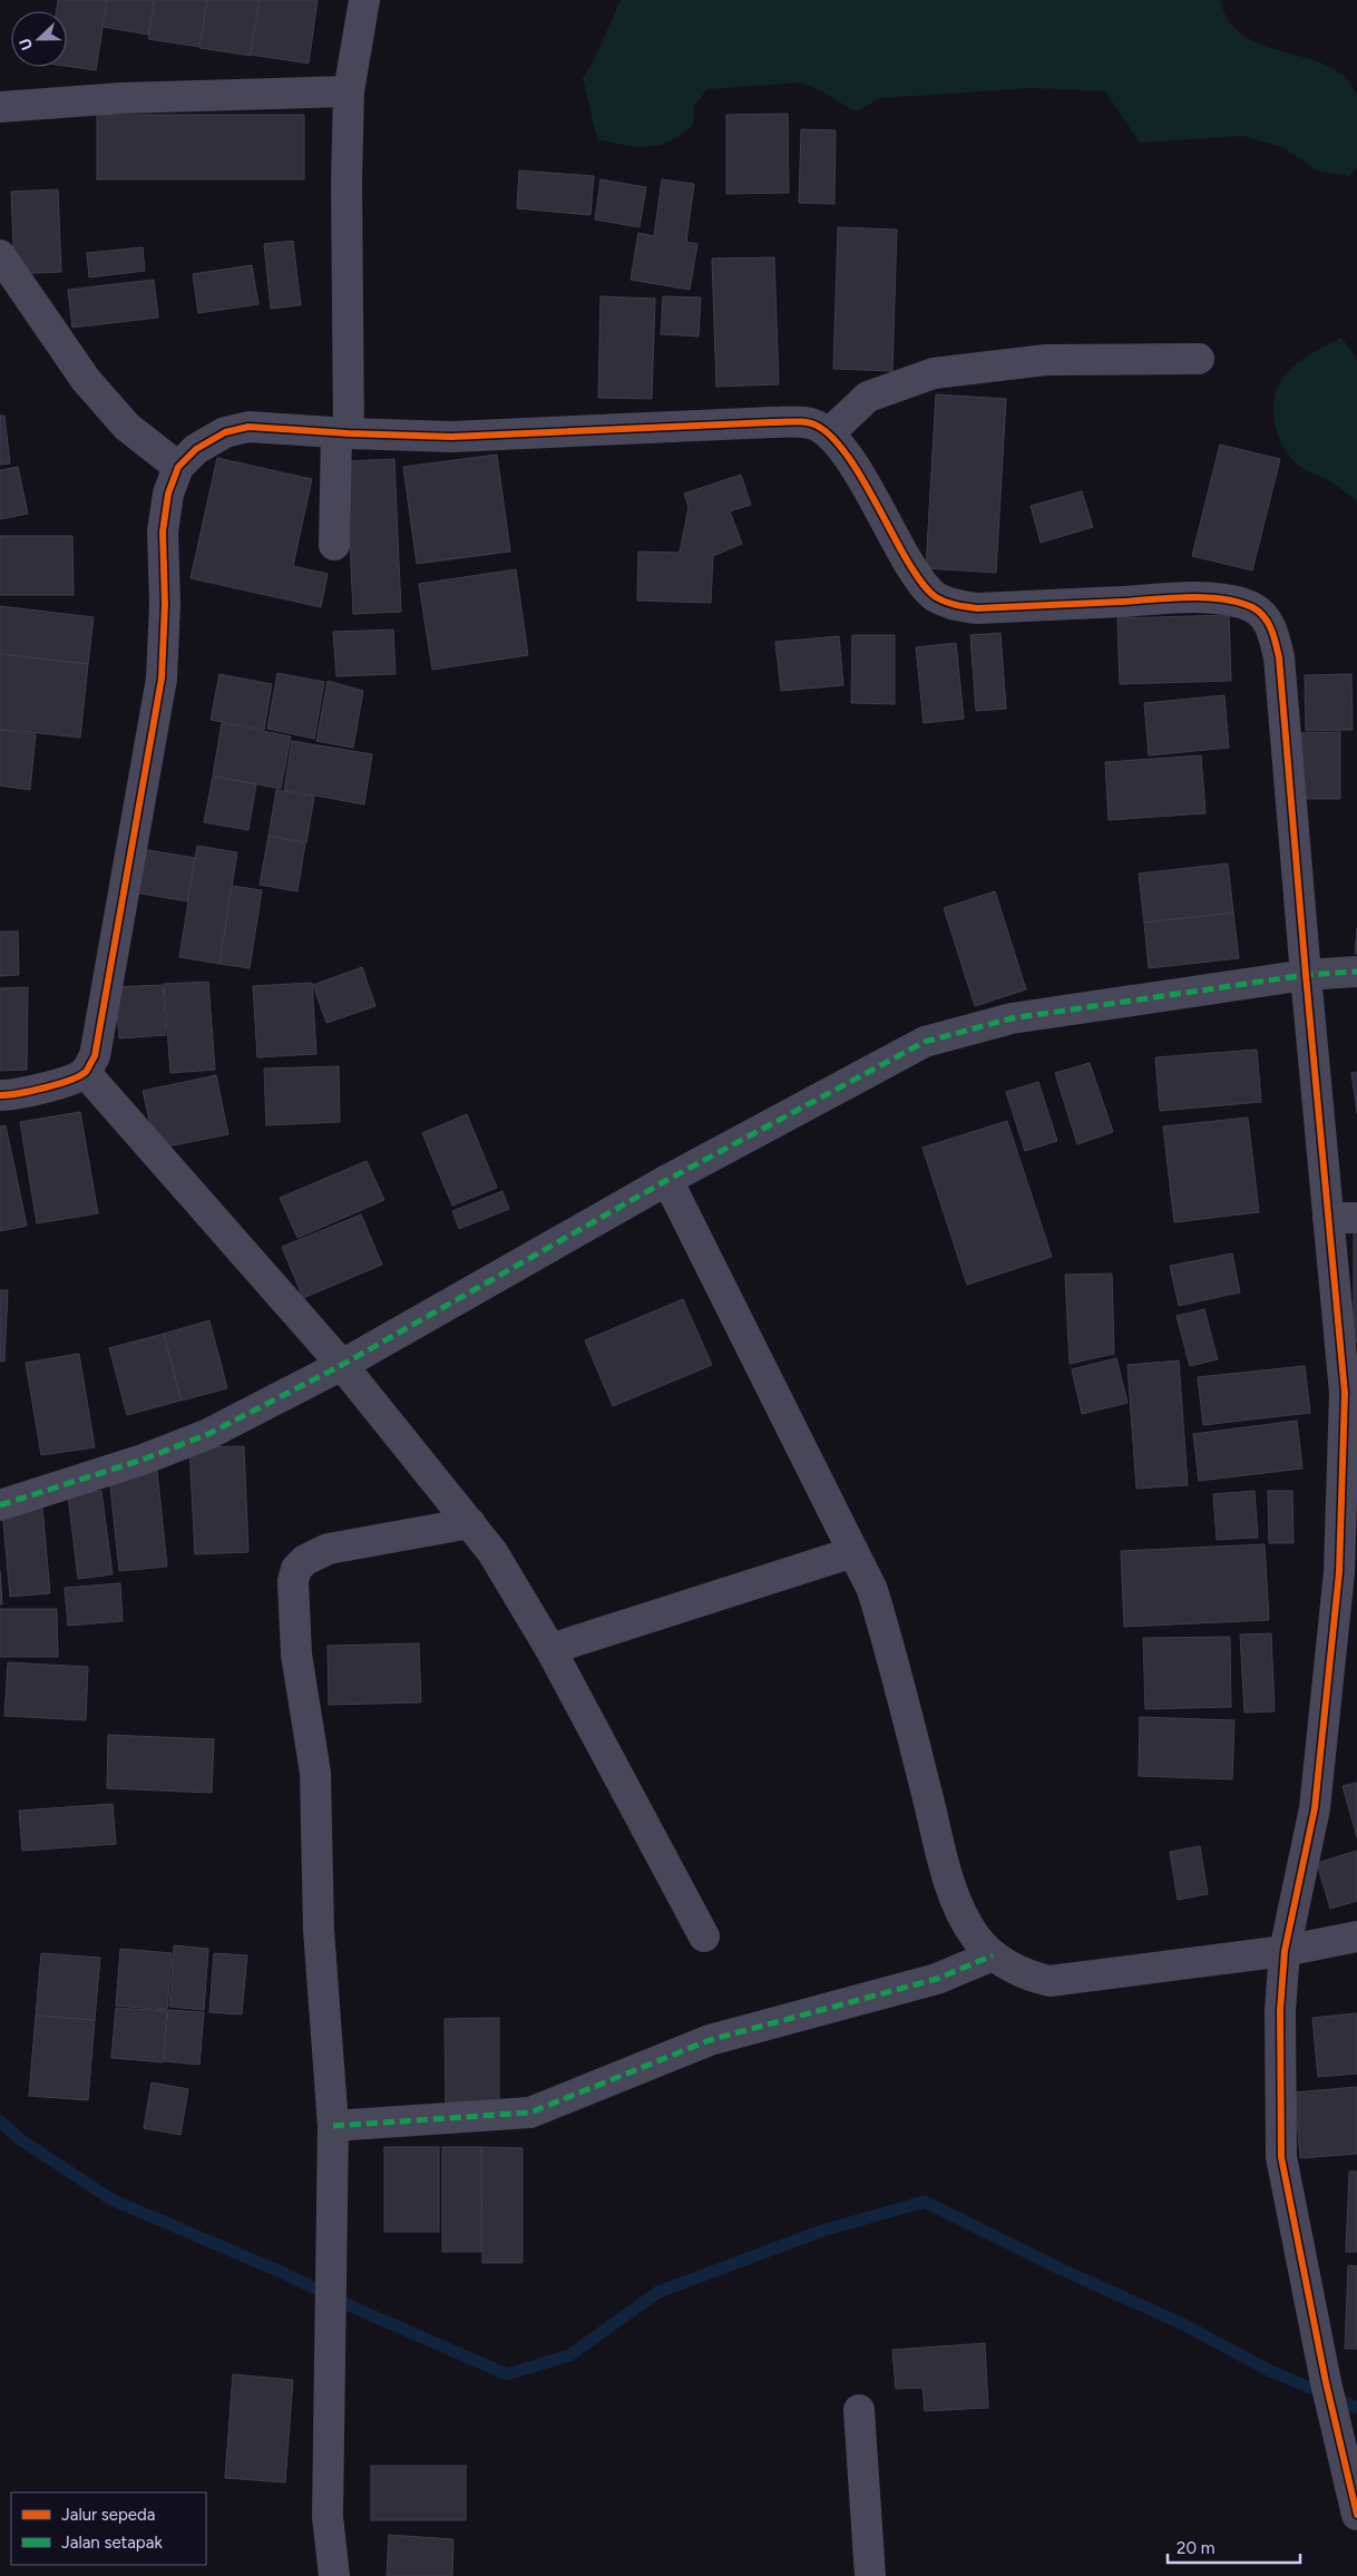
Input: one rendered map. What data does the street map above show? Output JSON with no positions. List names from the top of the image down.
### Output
{
  "legend": ["Jalur sepeda", "Jalan setapak"],
  "scale_bar": "20 m",
  "north": "left"
}
